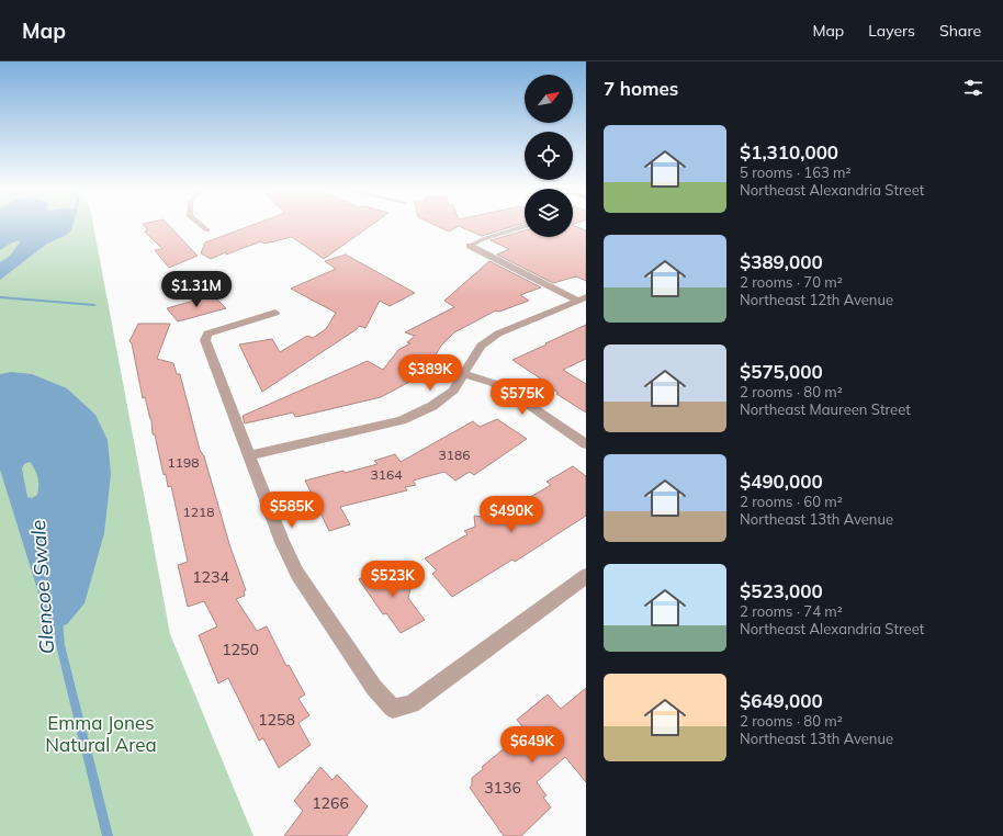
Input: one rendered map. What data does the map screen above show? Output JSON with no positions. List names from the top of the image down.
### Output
{
  "water": ["Glencoe Swale"],
  "parks": ["Emma Jones Natural Area"],
  "house_numbers": [
    "3186",
    "1198",
    "3164",
    "1218",
    "1234",
    "1250",
    "1258",
    "3136",
    "1266"
  ],
  "north": "top right",
  "page": {
    "header": "Map",
    "nav": ["Map", "Layers", "Share"],
    "heading": "7 homes",
    "list": [
      {
        "name": "$1,310,000",
        "note": "5 rooms · 163 m² · Northeast Alexandria Street"
      },
      {
        "name": "$389,000",
        "note": "2 rooms · 70 m² · Northeast 12th Avenue"
      },
      {
        "name": "$575,000",
        "note": "2 rooms · 80 m² · Northeast Maureen Street"
      },
      {
        "name": "$490,000",
        "note": "2 rooms · 60 m² · Northeast 13th Avenue"
      },
      {
        "name": "$523,000",
        "note": "2 rooms · 74 m² · Northeast Alexandria Street"
      },
      {
        "name": "$649,000",
        "note": "2 rooms · 80 m² · Northeast 13th Avenue"
      }
    ],
    "price": [
      "$1.31M",
      "$389K",
      "$575K",
      "$585K",
      "$490K",
      "$523K",
      "$649K"
    ]
  }
}
